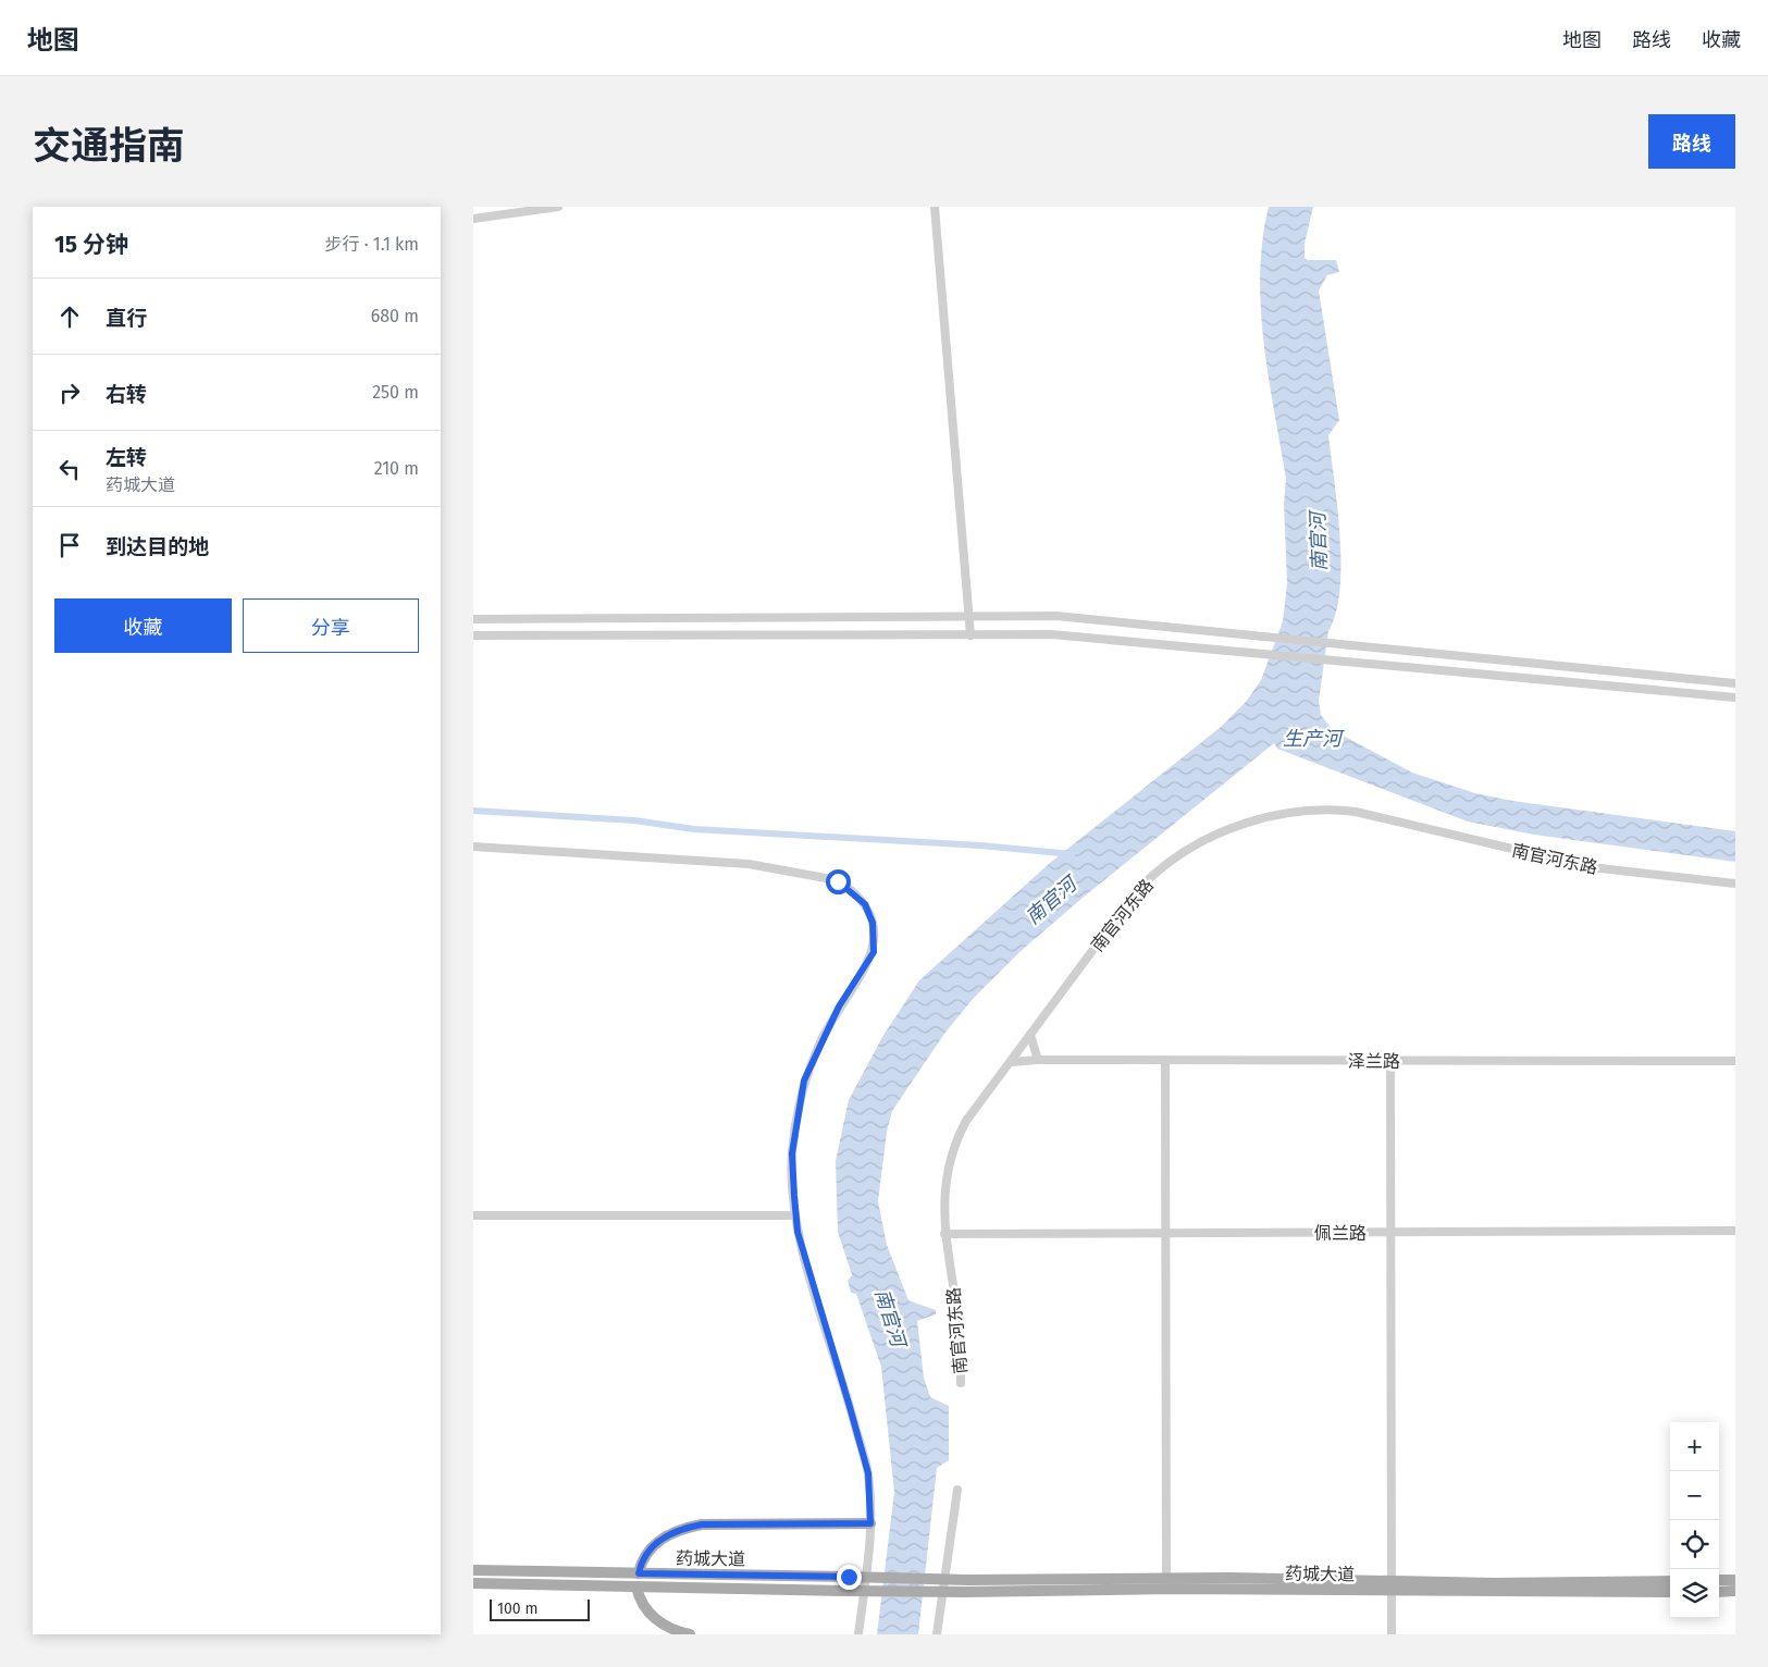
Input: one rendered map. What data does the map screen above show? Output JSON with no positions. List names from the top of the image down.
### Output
{
  "streets": {
    "main road": ["药城大道"],
    "street": ["南官河东路", "泽兰路", "佩兰路"]
  },
  "crossings": [
    ["南官河东路", "泽兰路"],
    ["南官河东路", "佩兰路"]
  ],
  "water": ["南官河", "生产河"],
  "scale_bar": "100 m",
  "page": {
    "header": "地图",
    "nav": ["地图", "路线", "收藏"],
    "title": "交通指南",
    "buttons": [
      "路线",
      ["收藏", "分享"]
    ],
    "heading": ["15 分钟", "步行 · 1.1 km"],
    "list": [
      ["直行", "680 m"],
      ["右转", "250 m"],
      ["左转", "药城大道", "210 m"],
      "到达目的地"
    ],
    "map_buttons": ["+", "−"],
    "scale": "100 m"
  }
}
